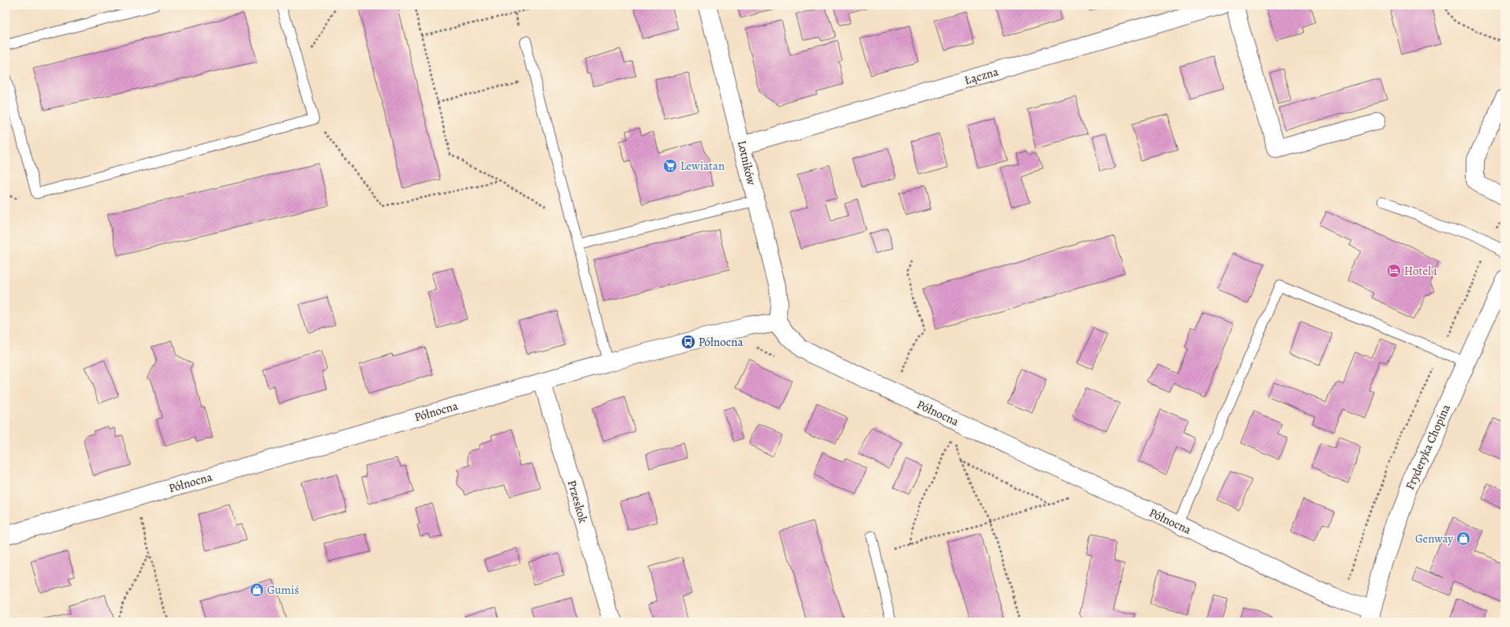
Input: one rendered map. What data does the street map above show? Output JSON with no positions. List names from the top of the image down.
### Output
{
  "streets": {
    "street": [
      "Łączna",
      "Lotników",
      "Północna",
      "Fryderyka Chopina",
      "Przeskok"
    ]
  },
  "crossings": [
    ["Łączna", "Lotników"],
    ["Lotników", "Północna"],
    ["Północna", "Fryderyka Chopina"],
    ["Północna", "Przeskok"]
  ],
  "places": {
    "supermarket": ["Lewiatan"],
    "hotel": ["Hotel 1"],
    "bus stop": ["Północna"],
    "shop": ["Genway", "Gumiś"]
  }
}
